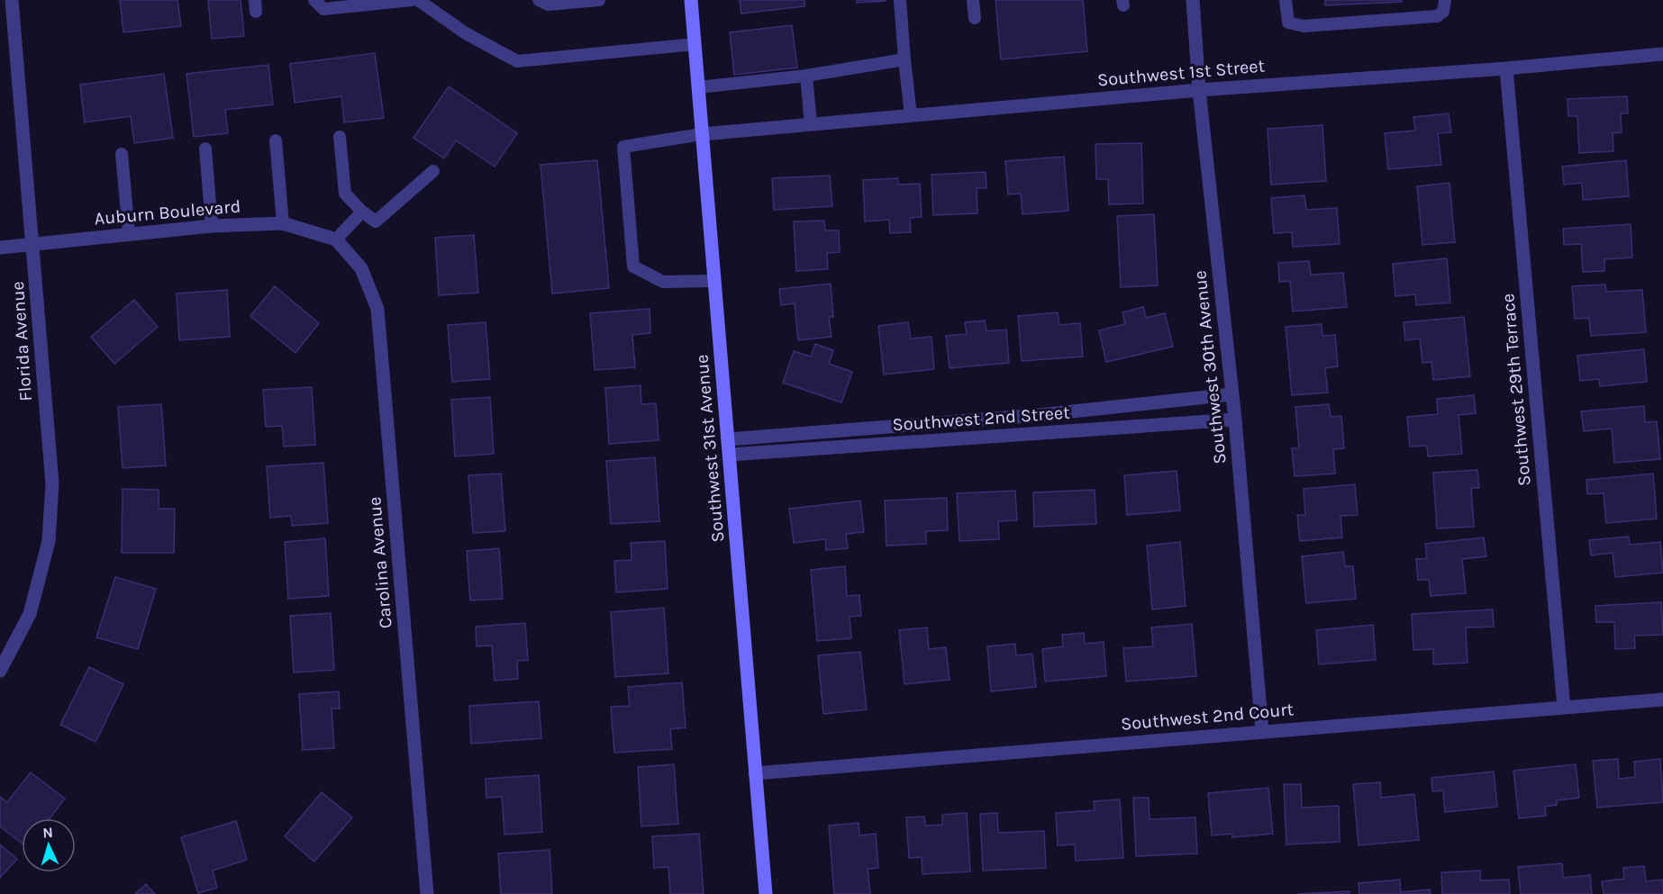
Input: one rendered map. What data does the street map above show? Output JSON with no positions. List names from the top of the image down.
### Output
{
  "streets": {
    "main road": ["Southwest 31st Avenue"],
    "street": [
      "Southwest 1st Street",
      "Auburn Boulevard",
      "Florida Avenue",
      "Southwest 30th Avenue",
      "Southwest 29th Terrace",
      "Southwest 2nd Street",
      "Carolina Avenue",
      "Southwest 2nd Court"
    ]
  },
  "crossings": [
    ["Southwest 1st Street", "Southwest 30th Avenue"],
    ["Southwest 1st Street", "Southwest 29th Terrace"],
    ["Southwest 1st Street", "Southwest 31st Avenue"],
    ["Auburn Boulevard", "Florida Avenue"],
    ["Auburn Boulevard", "Carolina Avenue"],
    ["Southwest 30th Avenue", "Southwest 2nd Street"],
    ["Southwest 30th Avenue", "Southwest 2nd Court"],
    ["Southwest 29th Terrace", "Southwest 2nd Court"],
    ["Southwest 2nd Street", "Southwest 31st Avenue"],
    ["Southwest 31st Avenue", "Southwest 2nd Court"]
  ],
  "north": "top"
}
